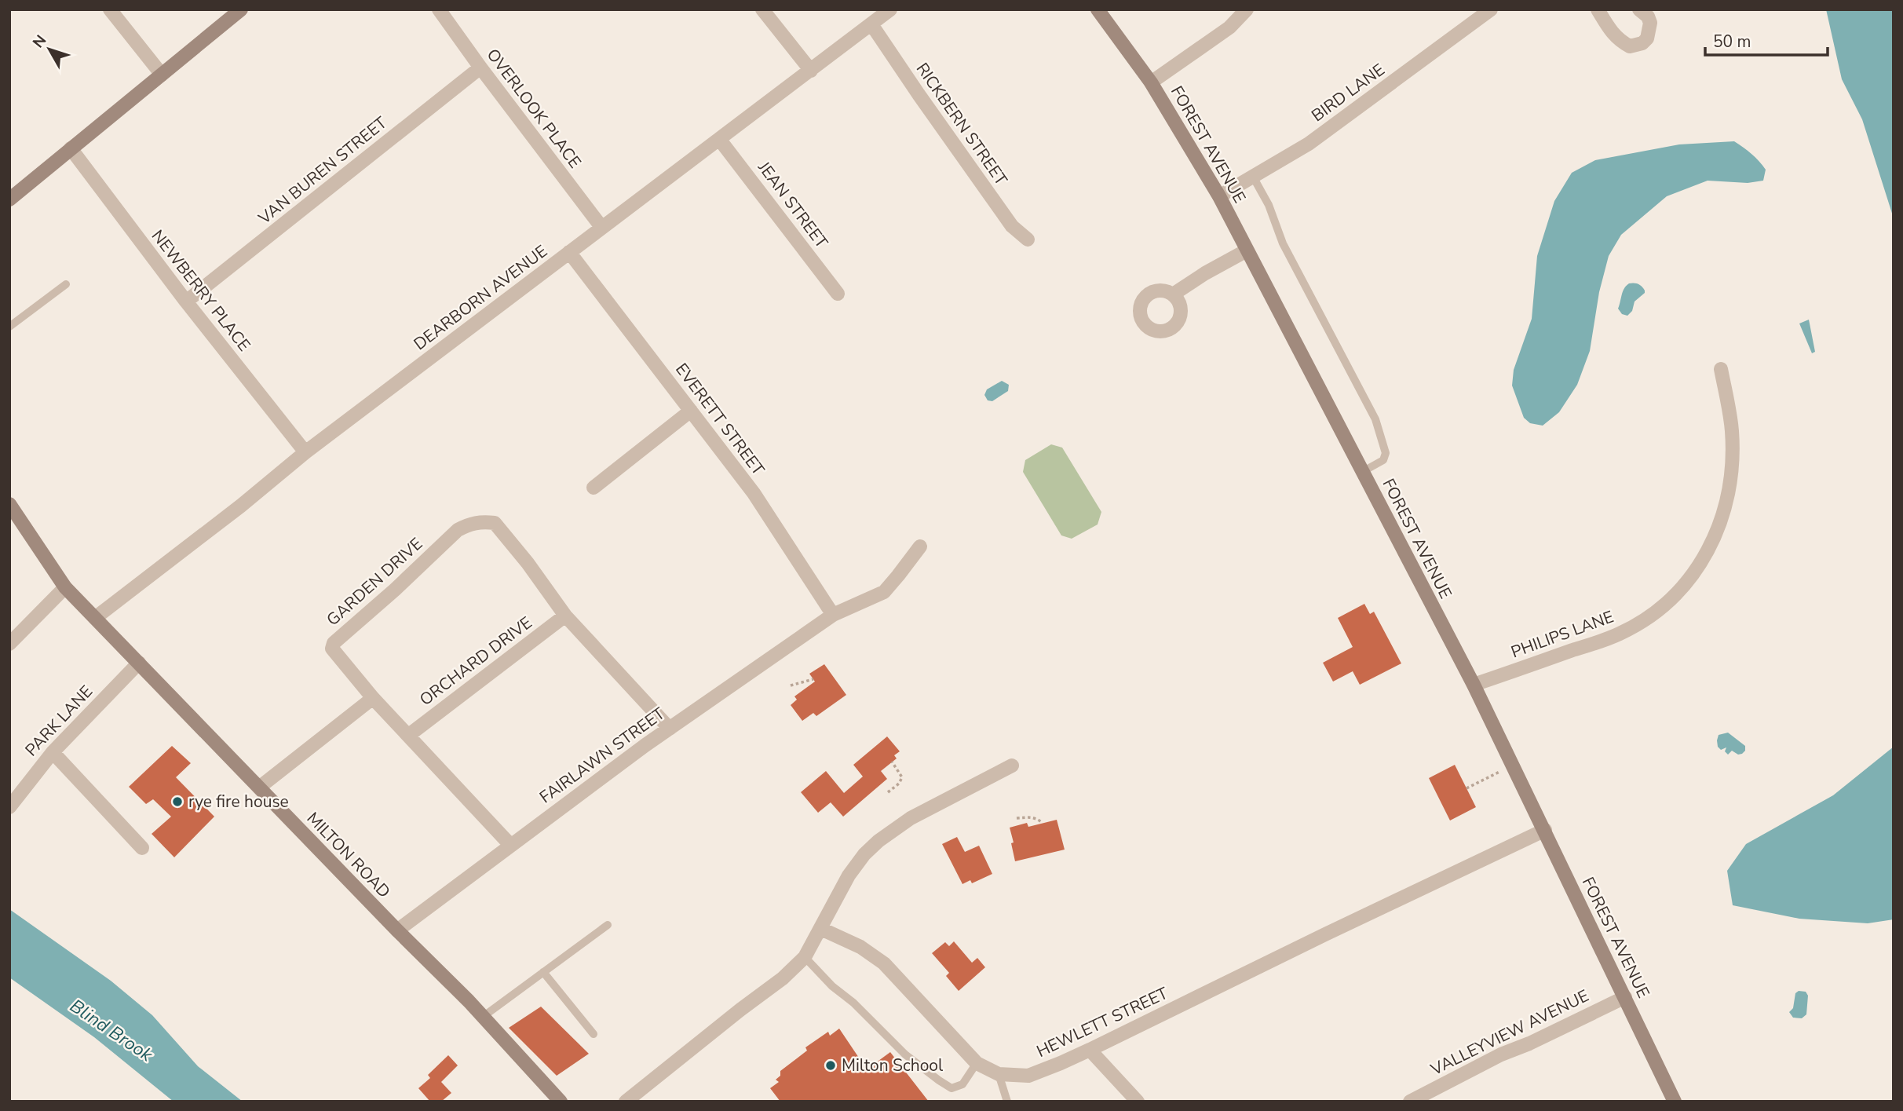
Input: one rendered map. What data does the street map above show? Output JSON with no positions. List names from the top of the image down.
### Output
{
  "streets": {
    "street": [
      "BIRD LANE",
      "OVERLOOK PLACE",
      "RICKBERN STREET",
      "FOREST AVENUE",
      "VAN BUREN STREET",
      "JEAN STREET",
      "NEWBERRY PLACE",
      "DEARBORN AVENUE",
      "EVERETT STREET",
      "GARDEN DRIVE",
      "PHILIPS LANE",
      "ORCHARD DRIVE",
      "PARK LANE",
      "FAIRLAWN STREET",
      "MILTON ROAD",
      "HEWLETT STREET",
      "VALLEYVIEW AVENUE"
    ]
  },
  "crossings": [
    ["BIRD LANE", "FOREST AVENUE"],
    ["OVERLOOK PLACE", "VAN BUREN STREET"],
    ["OVERLOOK PLACE", "DEARBORN AVENUE"],
    ["RICKBERN STREET", "DEARBORN AVENUE"],
    ["FOREST AVENUE", "PHILIPS LANE"],
    ["FOREST AVENUE", "HEWLETT STREET"],
    ["FOREST AVENUE", "VALLEYVIEW AVENUE"],
    ["VAN BUREN STREET", "NEWBERRY PLACE"],
    ["JEAN STREET", "DEARBORN AVENUE"],
    ["NEWBERRY PLACE", "DEARBORN AVENUE"],
    ["DEARBORN AVENUE", "EVERETT STREET"],
    ["DEARBORN AVENUE", "MILTON ROAD"],
    ["EVERETT STREET", "FAIRLAWN STREET"],
    ["GARDEN DRIVE", "ORCHARD DRIVE"],
    ["GARDEN DRIVE", "FAIRLAWN STREET"],
    ["PARK LANE", "MILTON ROAD"],
    ["FAIRLAWN STREET", "MILTON ROAD"]
  ],
  "water": ["Blind Brook"],
  "places": ["rye fire house", "Milton School"],
  "scale_bar": "50 m",
  "north": "top left"
}
